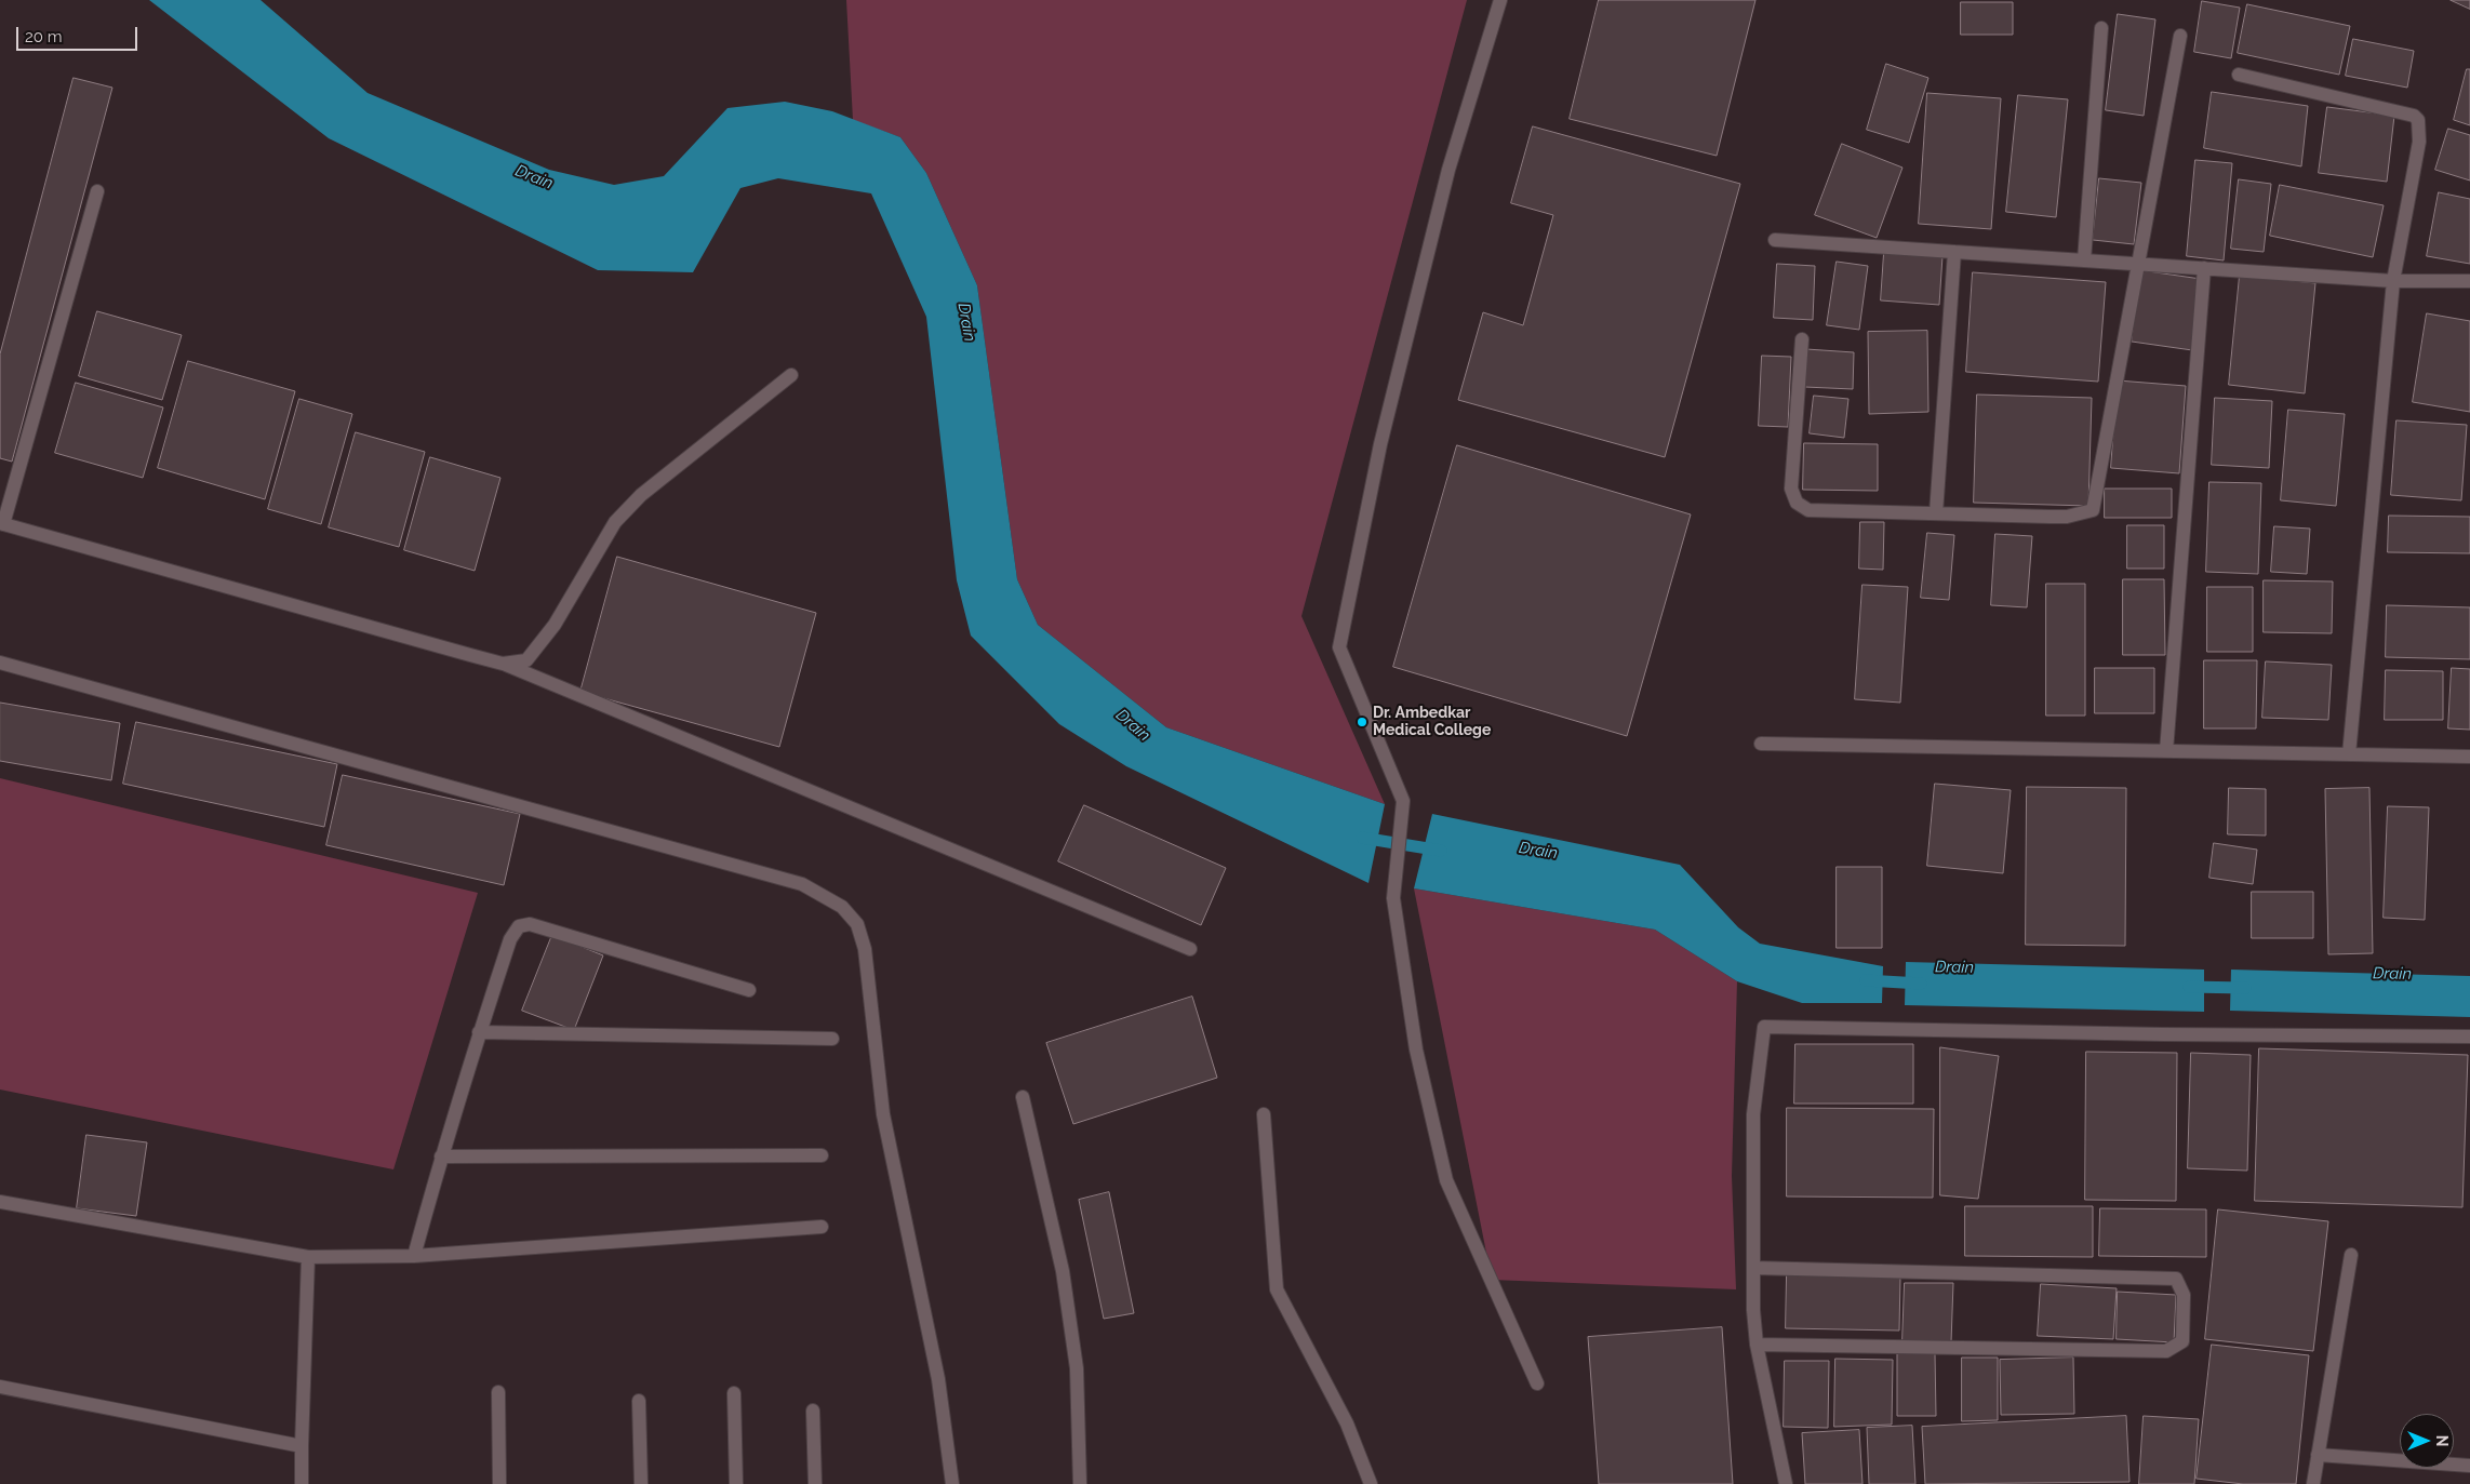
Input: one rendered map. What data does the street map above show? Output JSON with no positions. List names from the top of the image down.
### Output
{
  "water": ["Drain"],
  "places": ["Dr. Ambedkar Medical College"],
  "scale_bar": "20 m",
  "north": "right"
}
